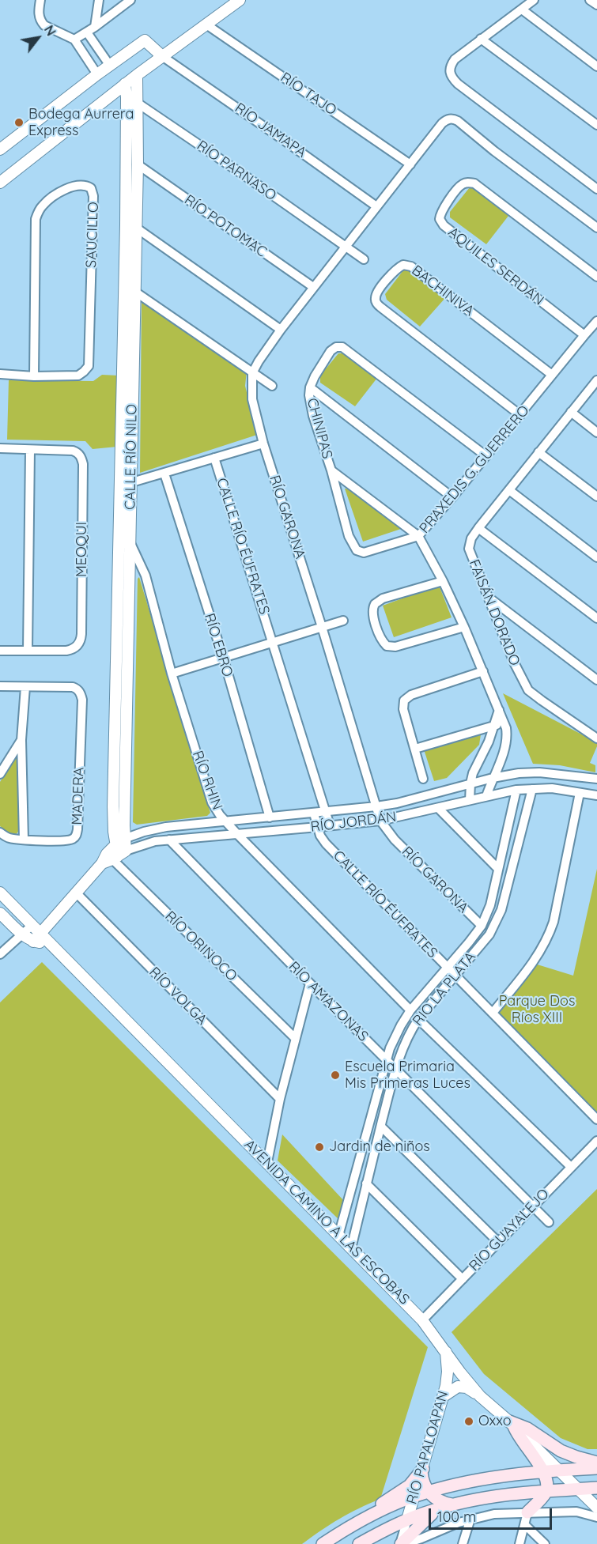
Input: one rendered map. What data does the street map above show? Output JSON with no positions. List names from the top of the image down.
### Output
{
  "streets": {
    "street": [
      "RÍO TAJO",
      "RÍO JAMAPA",
      "RÍO PARNASO",
      "RÍO POTOMAC",
      "SAUCILLO",
      "AQUILES SERDÁN",
      "BACHINIVA",
      "CHINIPAS",
      "CALLE RÍO NILO",
      "PRAXEDIS G. GUERRERO",
      "RÍO GARONA",
      "CALLE RÍO ÉUFRATES",
      "MEOQUI",
      "FAISÁN DORADO",
      "RÍO EBRO",
      "RÍO RHIN",
      "MADERA",
      "RÍO JORDÁN",
      "RÍO ORINOCO",
      "RIO LA PLATA",
      "RÍO VOLGA",
      "RÍO AMAZONAS",
      "AVENIDA CAMINO A LAS ESCOBAS",
      "RÍO GUAYALEJO",
      "RÍO PAPALOAPAN"
    ]
  },
  "crossings": [
    ["RÍO PARNASO", "CALLE RÍO NILO"],
    ["RÍO POTOMAC", "CALLE RÍO NILO"],
    ["AQUILES SERDÁN", "PRAXEDIS G. GUERRERO"],
    ["BACHINIVA", "PRAXEDIS G. GUERRERO"],
    ["CHINIPAS", "PRAXEDIS G. GUERRERO"],
    ["CALLE RÍO NILO", "RÍO RHIN"],
    ["CALLE RÍO NILO", "RÍO JORDÁN"],
    ["CALLE RÍO NILO", "RÍO ORINOCO"],
    ["PRAXEDIS G. GUERRERO", "RÍO JORDÁN"],
    ["RÍO GARONA", "RÍO JORDÁN"],
    ["RÍO GARONA", "RIO LA PLATA"],
    ["CALLE RÍO ÉUFRATES", "RÍO JORDÁN"],
    ["CALLE RÍO ÉUFRATES", "RIO LA PLATA"],
    ["RÍO RHIN", "RÍO JORDÁN"],
    ["RÍO RHIN", "RIO LA PLATA"],
    ["RÍO JORDÁN", "RÍO ORINOCO"],
    ["RÍO JORDÁN", "RIO LA PLATA"],
    ["RÍO JORDÁN", "RÍO AMAZONAS"],
    ["RIO LA PLATA", "RÍO AMAZONAS"],
    ["RIO LA PLATA", "AVENIDA CAMINO A LAS ESCOBAS"],
    ["RÍO AMAZONAS", "RÍO GUAYALEJO"],
    ["AVENIDA CAMINO A LAS ESCOBAS", "RÍO GUAYALEJO"],
    ["AVENIDA CAMINO A LAS ESCOBAS", "RÍO PAPALOAPAN"]
  ],
  "parks": ["Parque Dos Ríos XIII"],
  "places": [
    "Bodega Aurrera Express",
    "Escuela Primaria Mis Primeras Luces",
    "Jardin de niños",
    "Oxxo"
  ],
  "scale_bar": "100 m",
  "north": "top right"
}
